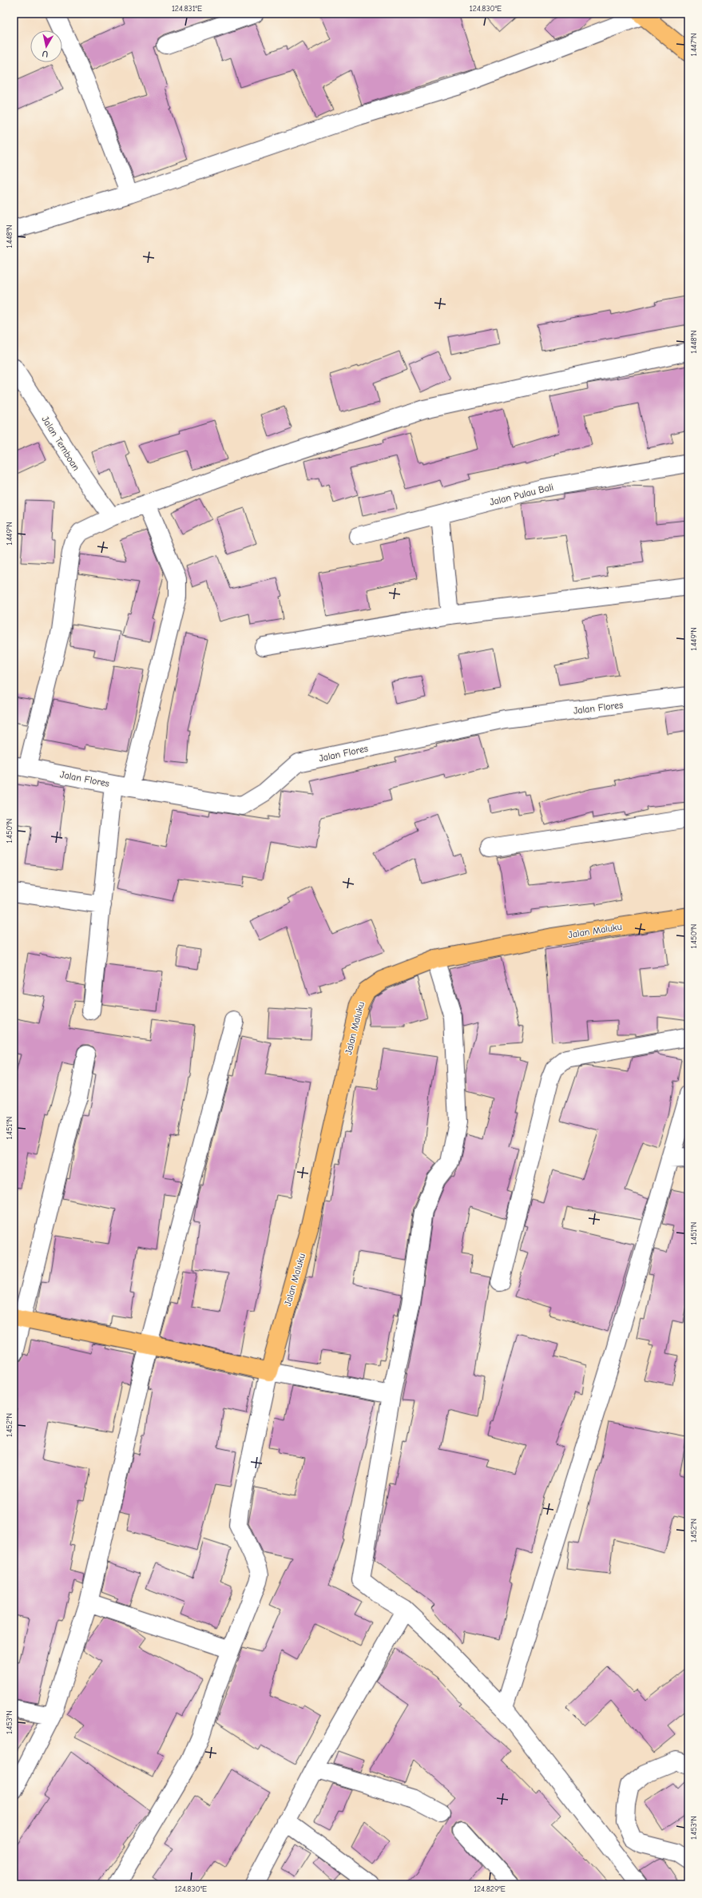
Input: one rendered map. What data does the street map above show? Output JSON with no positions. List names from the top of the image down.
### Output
{
  "streets": {
    "main road": ["Jalan Maluku"],
    "street": ["Jalan Temboan", "Jalan Pulau Bali", "Jalan Flores"]
  },
  "north": "bottom",
  "coordinates": [
    "124.831°E",
    "124.830°E",
    "1.447°N",
    "1.448°N",
    "1.449°N",
    "1.450°N",
    "1.451°N",
    "1.452°N",
    "1.453°N",
    "124.829°E"
  ]
}
